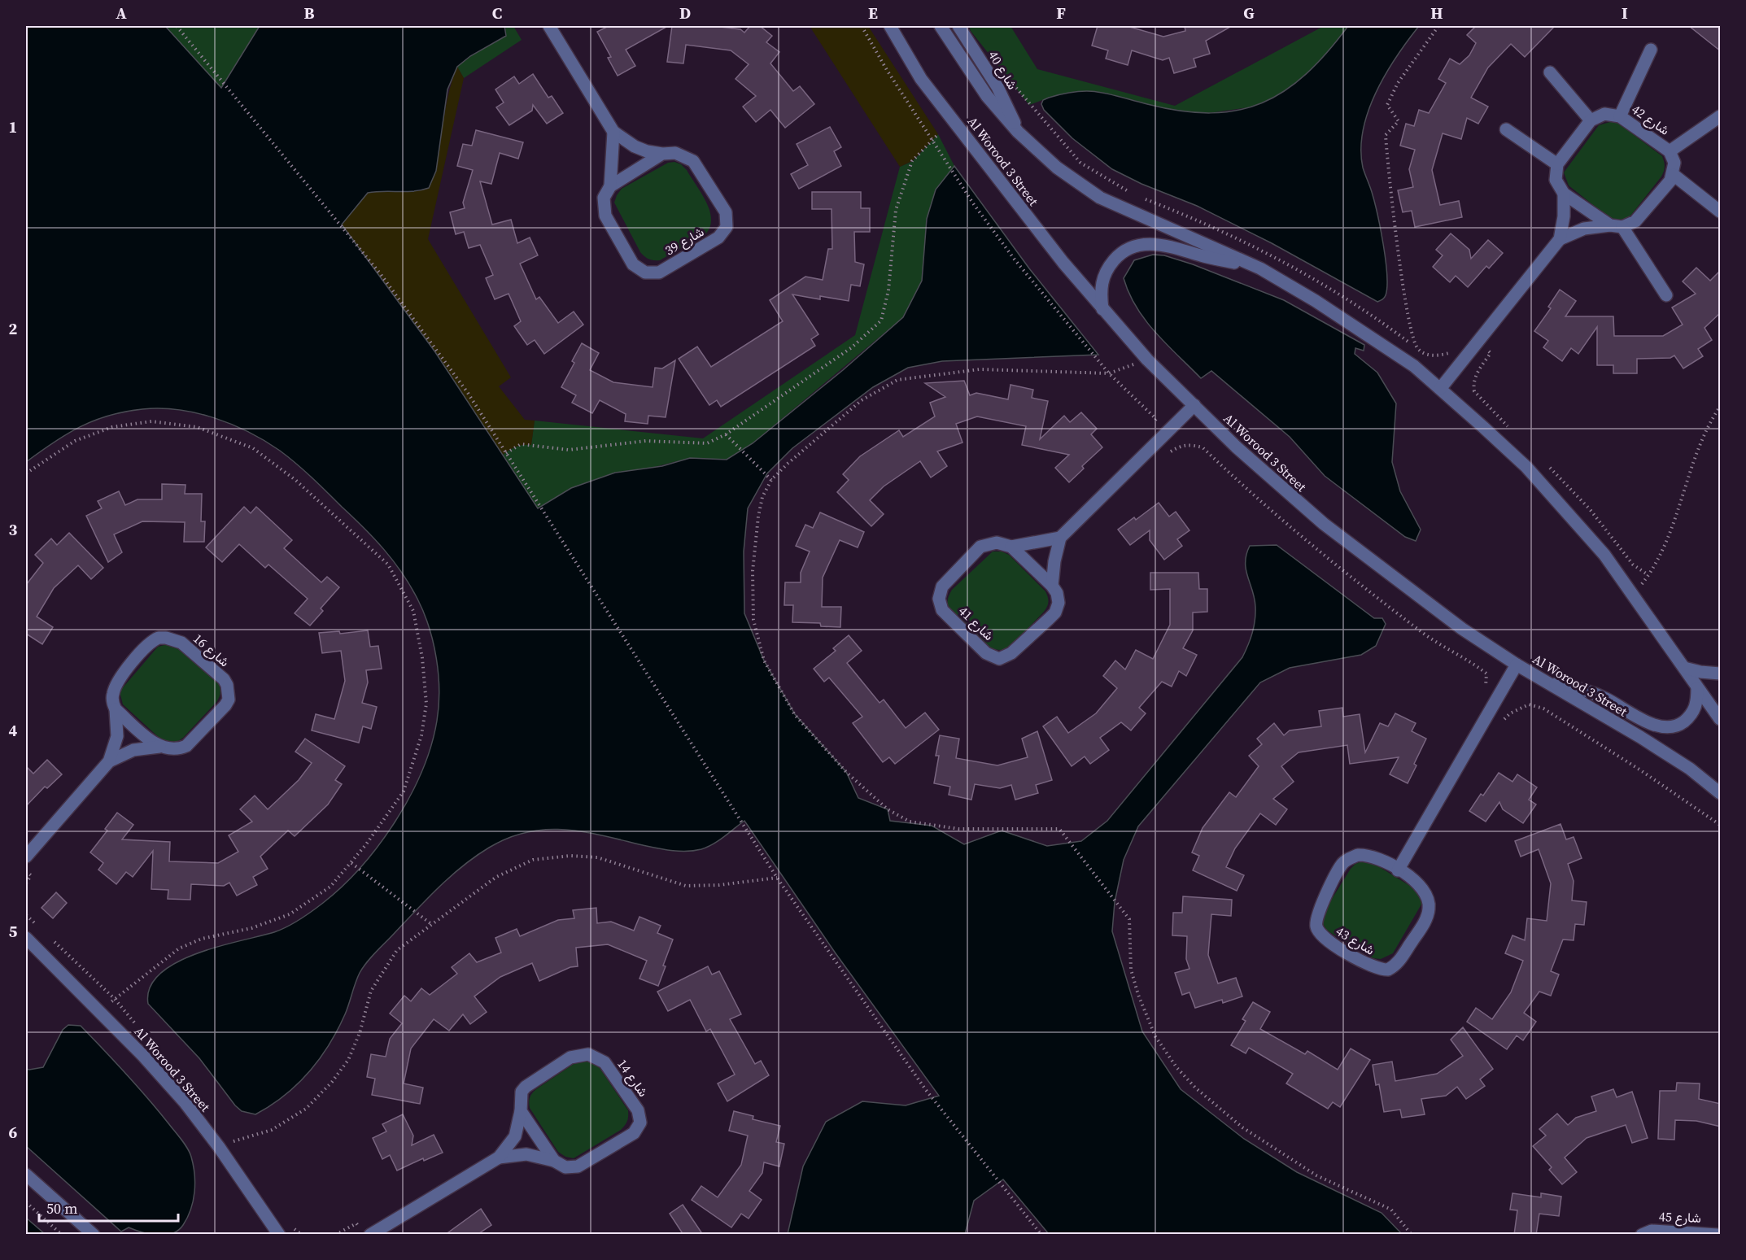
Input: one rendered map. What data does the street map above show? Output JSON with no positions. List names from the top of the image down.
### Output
{
  "streets": {
    "street": [
      "شارع 40",
      "شارع 42",
      "Al Worood 3 Street",
      "شارع 39",
      "شارع 41",
      "شارع 16",
      "شارع 43",
      "شارع 14",
      "شارع 45"
    ]
  },
  "crossings": [
    ["شارع 40", "Al Worood 3 Street"]
  ],
  "scale_bar": "50 m",
  "grid": {
    "columns": [
      "A",
      "B",
      "C",
      "D",
      "E",
      "F",
      "G",
      "H",
      "I"
    ],
    "rows": [
      "1",
      "2",
      "3",
      "4",
      "5",
      "6"
    ]
  }
}
